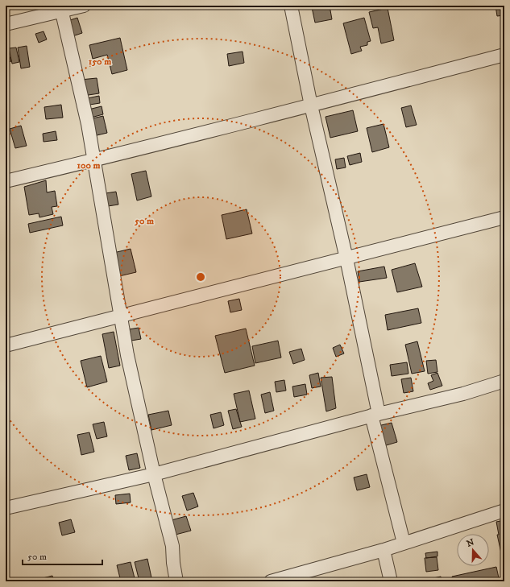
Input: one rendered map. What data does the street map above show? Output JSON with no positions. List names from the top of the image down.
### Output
{
  "scale_bar": "50 m",
  "north": "top",
  "rings": ["150 m", "100 m", "50 m"]
}
